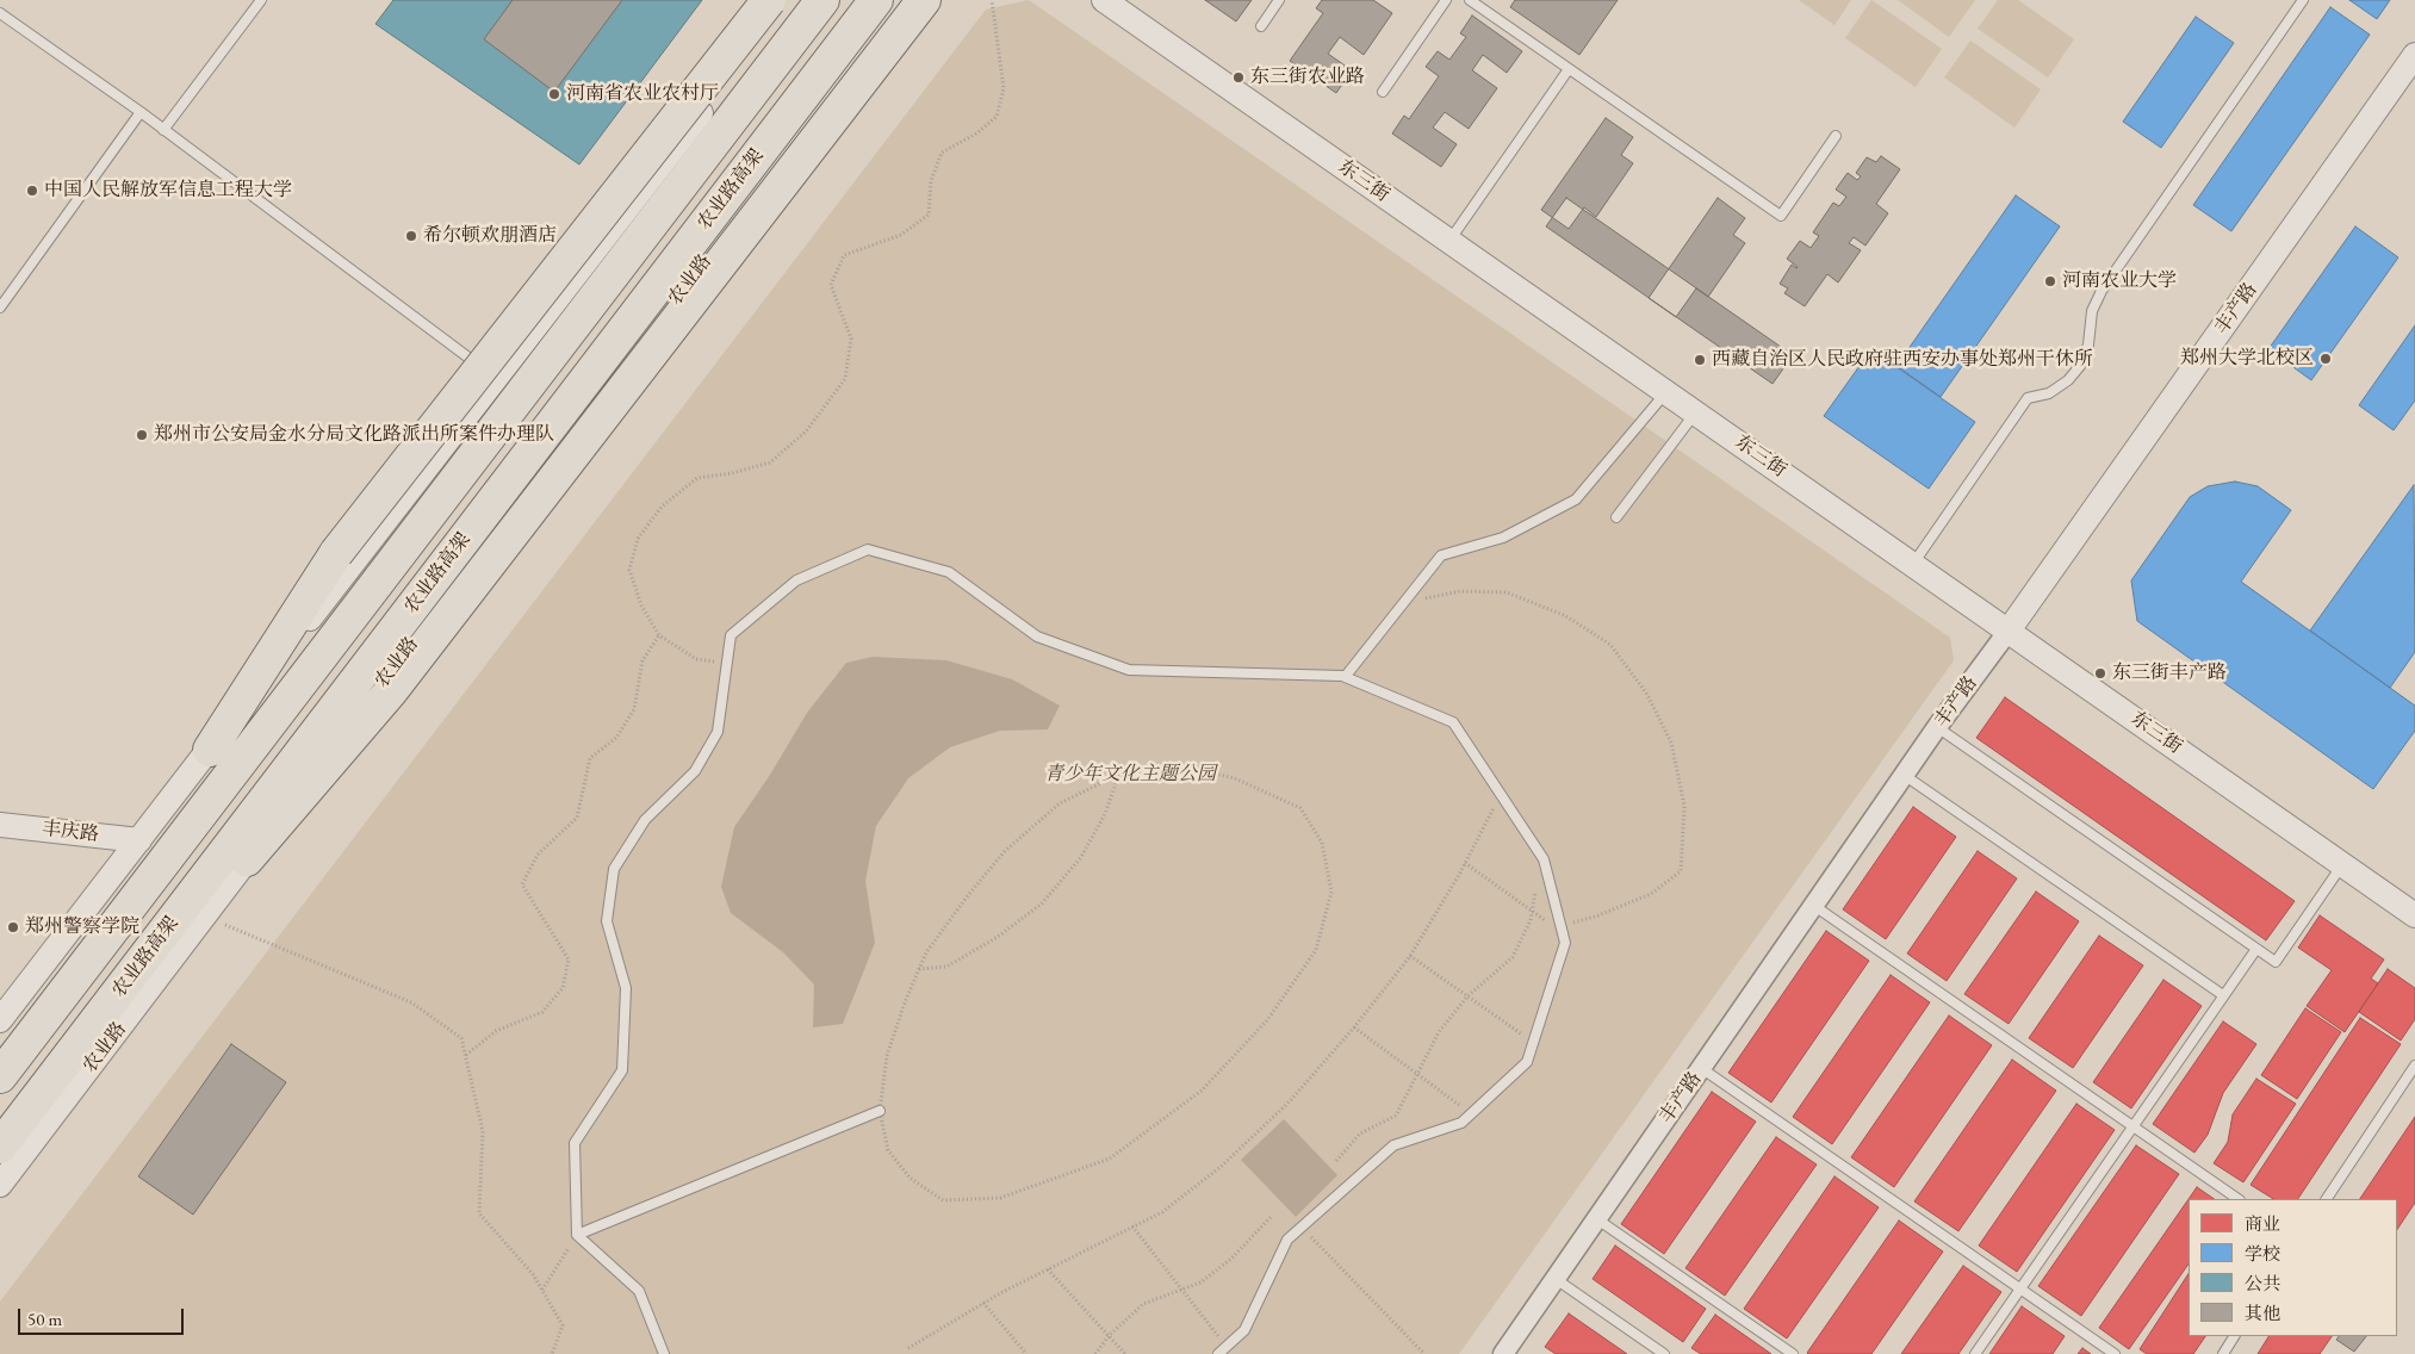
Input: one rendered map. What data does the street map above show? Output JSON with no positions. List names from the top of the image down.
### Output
{
  "streets": {
    "highway": ["农业路高架"],
    "street": [
      "东三街",
      "农业路",
      "丰产路",
      "丰庆路"
    ]
  },
  "crossings": [
    ["东三街", "丰产路"]
  ],
  "parks": ["青少年文化主题公园"],
  "places": [
    "东三街农业路",
    "河南省农业农村厅",
    "中国人民解放军信息工程大学",
    "希尔顿欢朋酒店",
    "河南农业大学",
    "郑州大学北校区",
    "西藏自治区人民政府驻西安办事处郑州干休所",
    "郑州市公安局金水分局文化路派出所案件办理队",
    "东三街丰产路",
    "郑州警察学院"
  ],
  "legend": [
    "商业",
    "学校",
    "公共",
    "其他"
  ],
  "scale_bar": "50 m"
}
